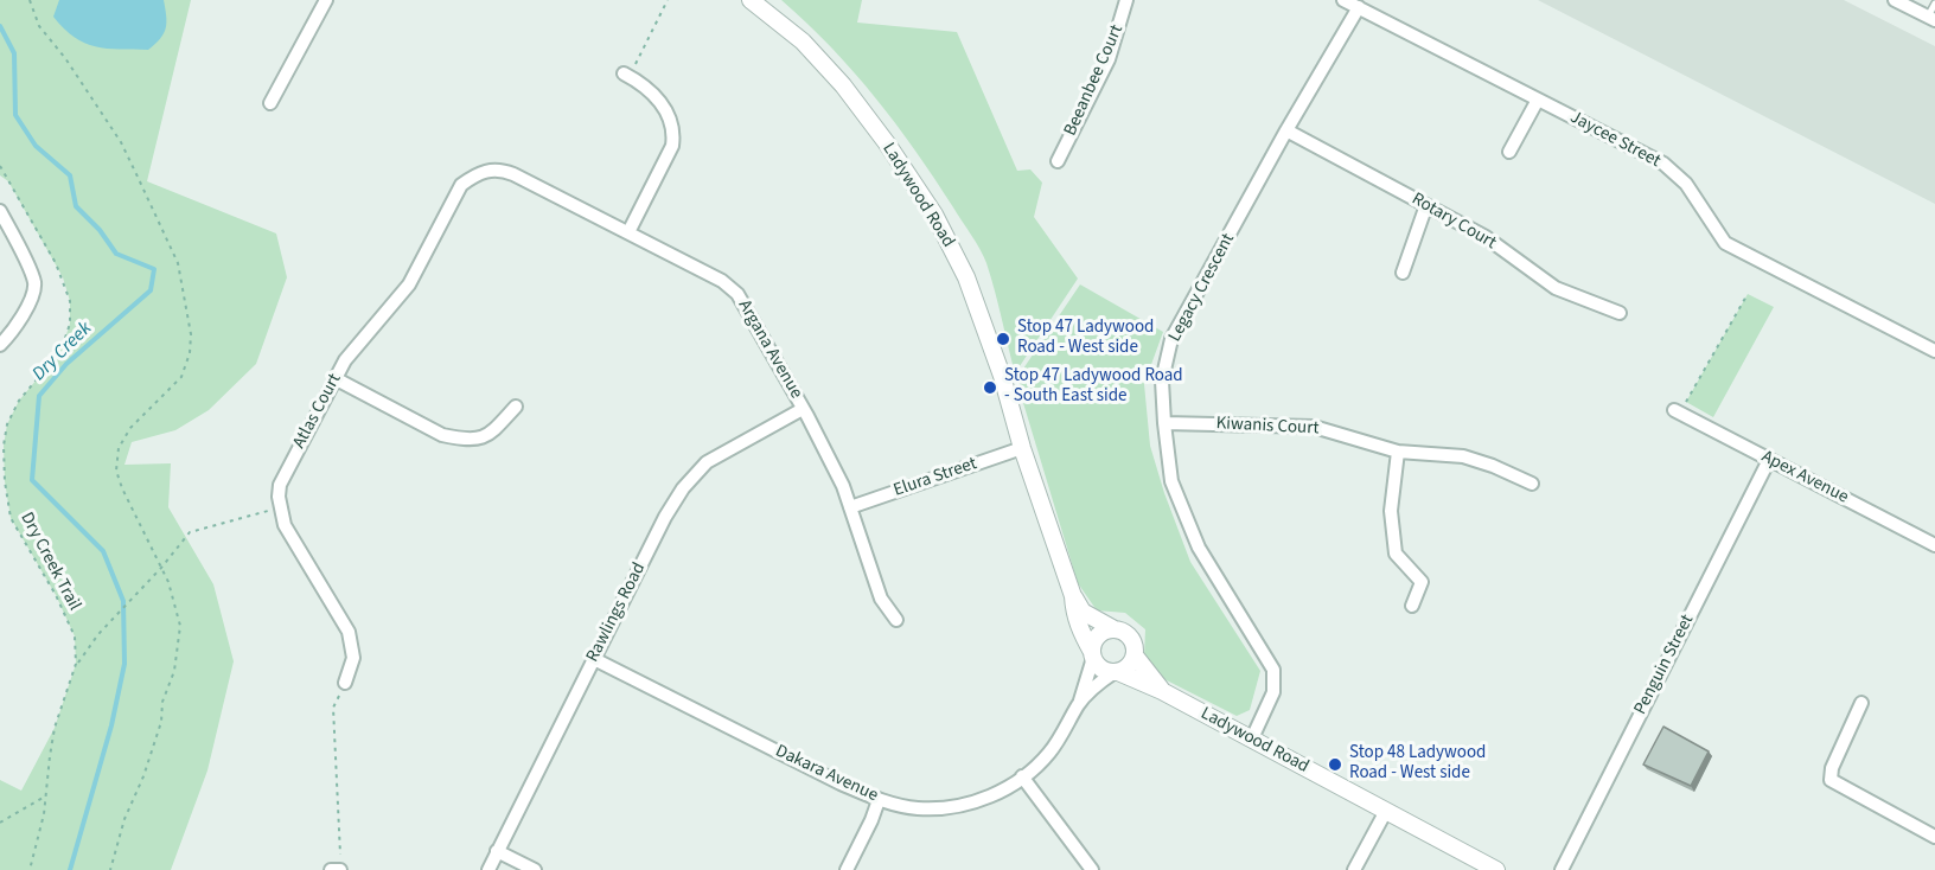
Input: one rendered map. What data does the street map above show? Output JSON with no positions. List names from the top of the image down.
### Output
{
  "streets": {
    "street": [
      "Beeanbee Court",
      "Jaycee Street",
      "Ladywood Road",
      "Rotary Court",
      "Legacy Crescent",
      "Argana Avenue",
      "Atlas Court",
      "Kiwanis Court",
      "Elura Street",
      "Apex Avenue",
      "Rawlings Road",
      "Penguin Street",
      "Dakara Avenue"
    ],
    "path": ["Dry Creek Trail"]
  },
  "crossings": [
    ["Jaycee Street", "Legacy Crescent"],
    ["Ladywood Road", "Legacy Crescent"],
    ["Ladywood Road", "Elura Street"],
    ["Ladywood Road", "Dakara Avenue"],
    ["Rotary Court", "Legacy Crescent"],
    ["Legacy Crescent", "Kiwanis Court"],
    ["Argana Avenue", "Atlas Court"],
    ["Argana Avenue", "Elura Street"],
    ["Argana Avenue", "Rawlings Road"],
    ["Apex Avenue", "Penguin Street"],
    ["Rawlings Road", "Dakara Avenue"]
  ],
  "water": ["Dry Creek"],
  "places": ["Stop 47 Ladywood Road - West side", "Stop 47 Ladywood Road - South East side", "Stop 48 Ladywood Road - West side"]
}
